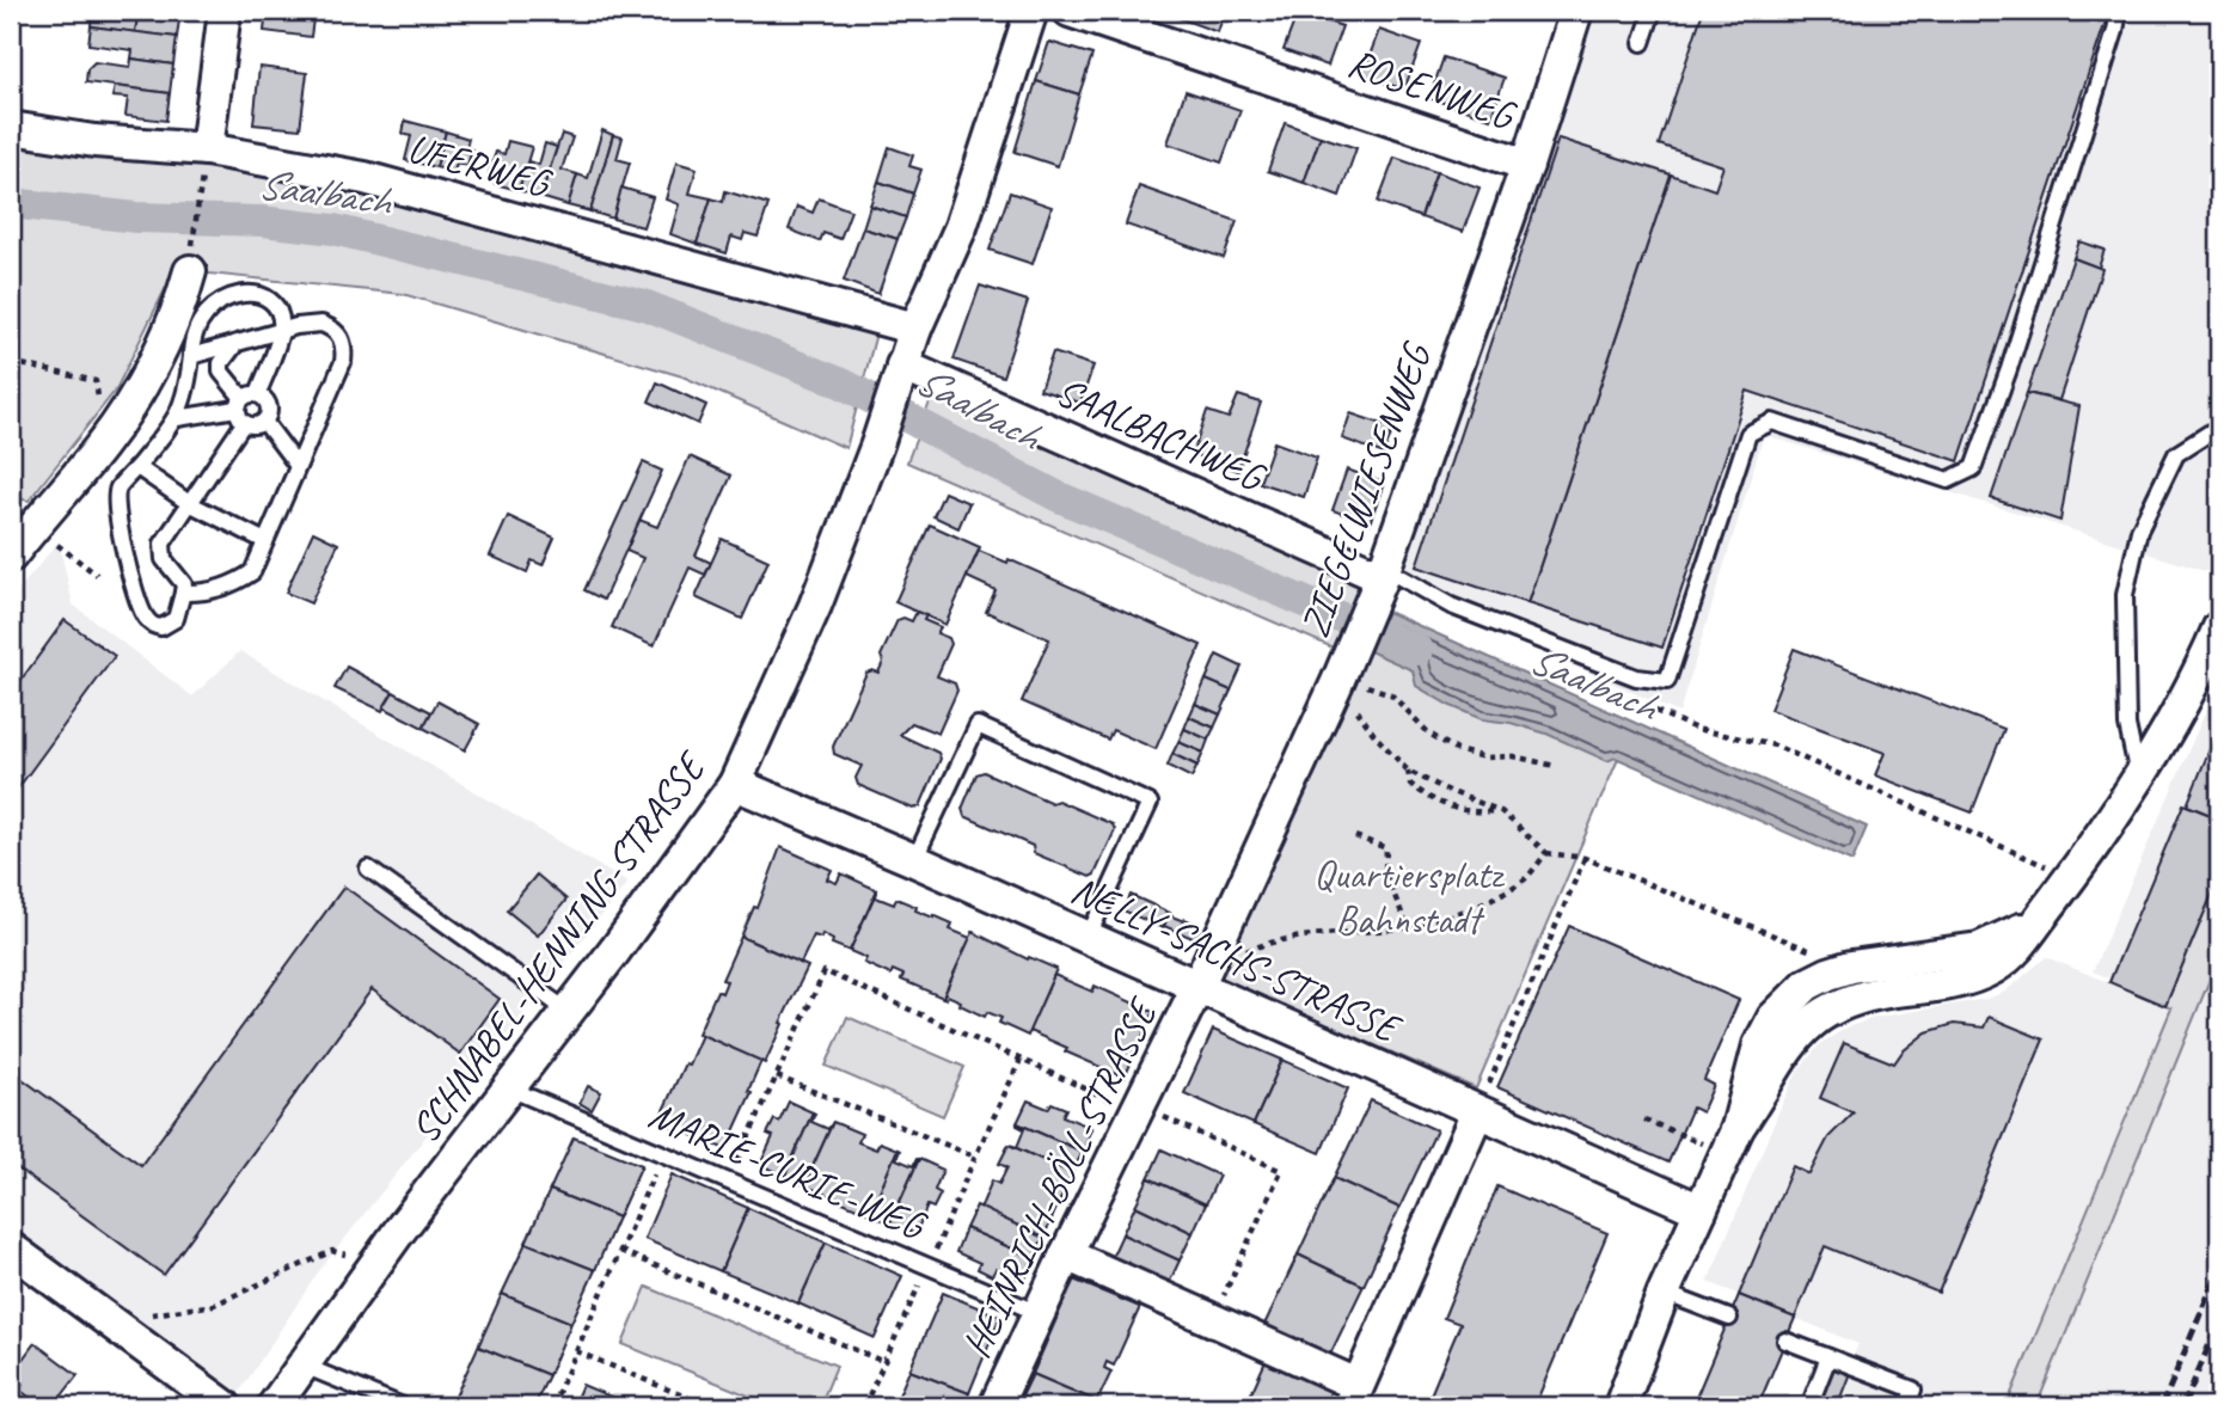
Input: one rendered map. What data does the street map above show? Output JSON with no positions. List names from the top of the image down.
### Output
{
  "streets": {
    "street": [
      "ROSENWEG",
      "UFERWEG",
      "SAALBACHWEG",
      "ZIEGELWIESENWEG",
      "SCHNABEL-HENNING-STRASSE",
      "NELLY-SACHS-STRASSE",
      "HEINRICH-BÖLL-STRASSE"
    ],
    "lane": ["MARIE-CURIE-WEG"]
  },
  "crossings": [
    ["ROSENWEG", "ZIEGELWIESENWEG"],
    ["UFERWEG", "SCHNABEL-HENNING-STRASSE"],
    ["SAALBACHWEG", "ZIEGELWIESENWEG"],
    ["SAALBACHWEG", "SCHNABEL-HENNING-STRASSE"],
    ["ZIEGELWIESENWEG", "NELLY-SACHS-STRASSE"],
    ["ZIEGELWIESENWEG", "HEINRICH-BÖLL-STRASSE"],
    ["SCHNABEL-HENNING-STRASSE", "NELLY-SACHS-STRASSE"],
    ["SCHNABEL-HENNING-STRASSE", "MARIE-CURIE-WEG"],
    ["NELLY-SACHS-STRASSE", "HEINRICH-BÖLL-STRASSE"],
    ["MARIE-CURIE-WEG", "HEINRICH-BÖLL-STRASSE"]
  ],
  "water": ["Saalbach"],
  "parks": ["Quartiersplatz Bahnstadt"]
}
